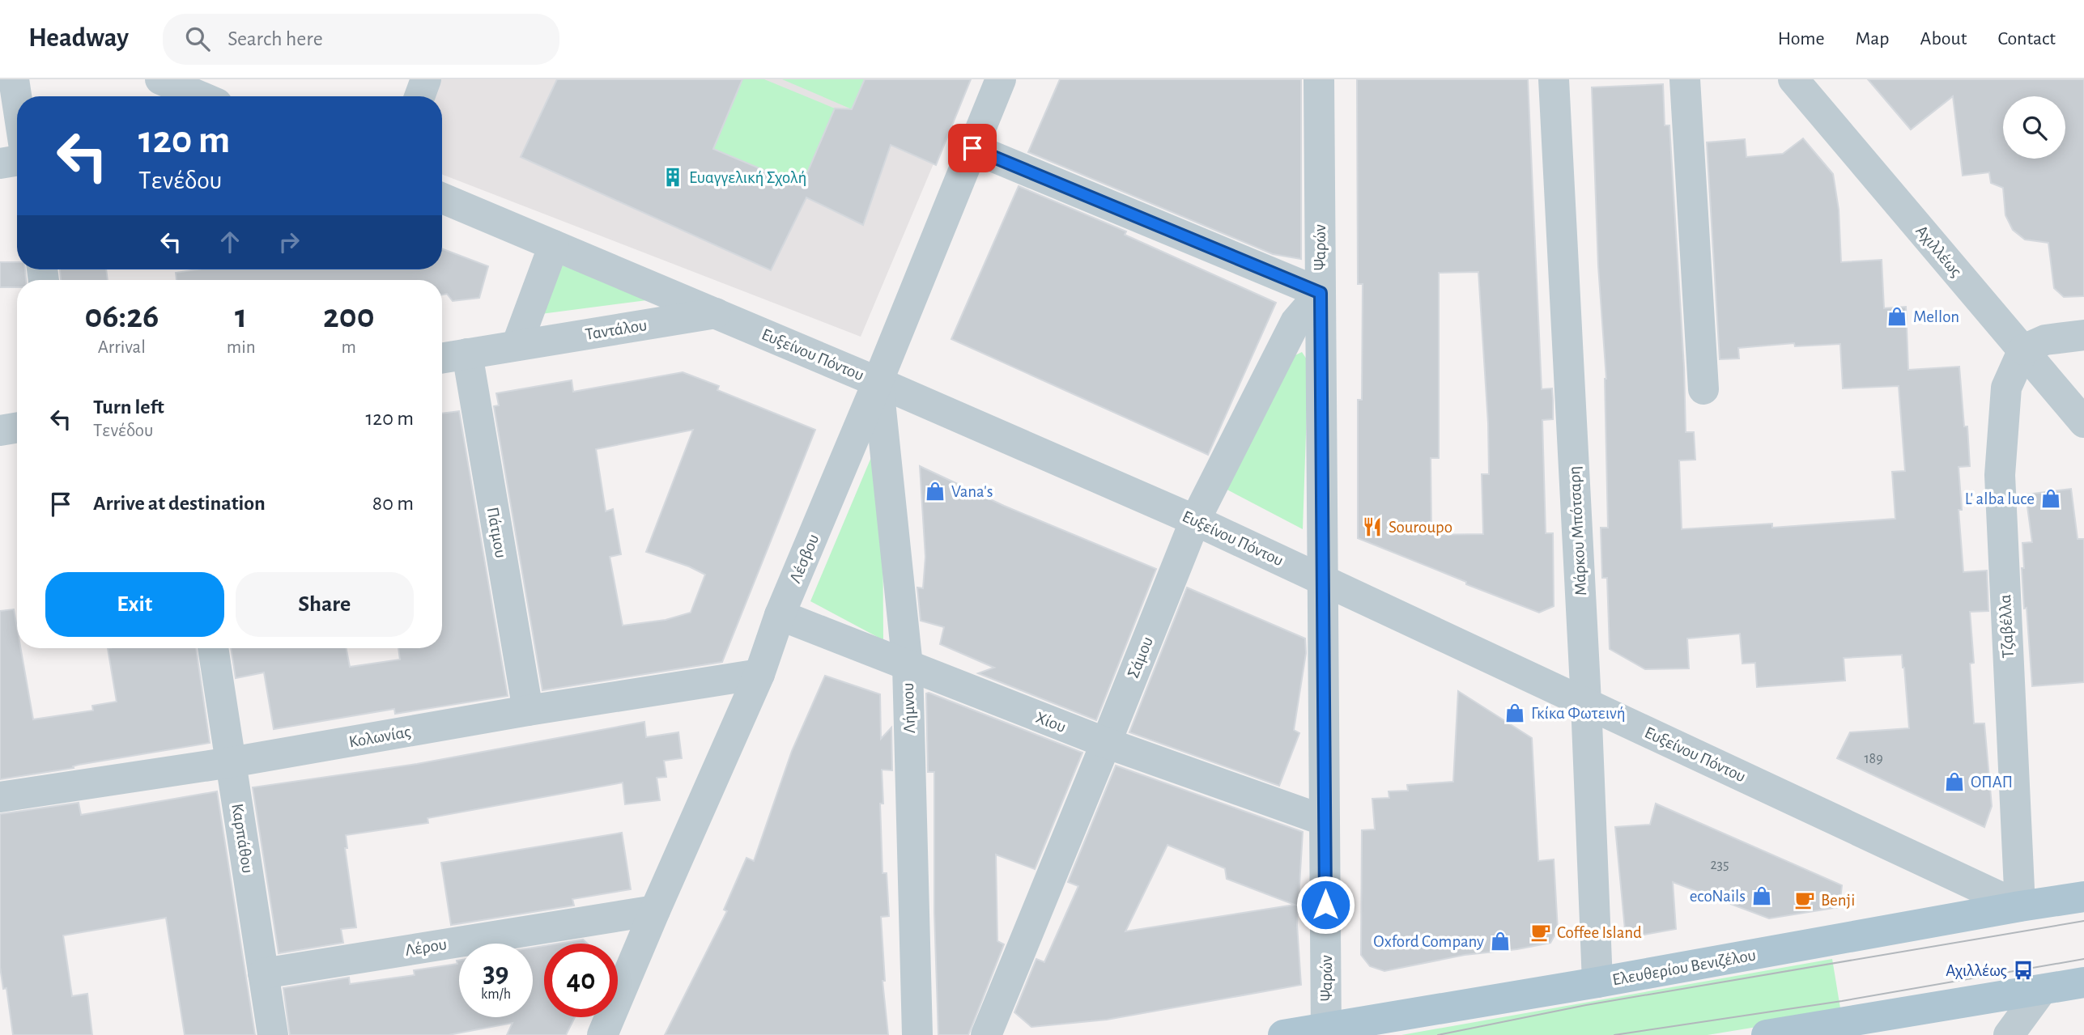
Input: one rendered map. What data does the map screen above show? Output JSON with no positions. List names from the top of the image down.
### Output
{
  "streets": {
    "main road": ["Ελευθερίου Βενιζέλου"],
    "street": [
      "Ψαρών",
      "Αχιλλέως",
      "Ταντάλου",
      "Ευξείνου Πόντου",
      "Μάρκου Μπότσαρη",
      "Πάτμου",
      "Λέσβου",
      "Τζαβέλλα",
      "Σάμου",
      "Λήμνου",
      "Χίου",
      "Κολωνίας",
      "Καρπάθου",
      "Λέρου"
    ]
  },
  "crossings": [
    ["Ψαρών", "Ευξείνου Πόντου"],
    ["Ψαρών", "Σάμου"],
    ["Ψαρών", "Χίου"],
    ["Ψαρών", "Ελευθερίου Βενιζέλου"],
    ["Αχιλλέως", "Τζαβέλλα"],
    ["Ταντάλου", "Ευξείνου Πόντου"],
    ["Ταντάλου", "Πάτμου"],
    ["Ευξείνου Πόντου", "Μάρκου Μπότσαρη"],
    ["Ευξείνου Πόντου", "Λέσβου"],
    ["Ευξείνου Πόντου", "Τζαβέλλα"],
    ["Ευξείνου Πόντου", "Σάμου"],
    ["Ευξείνου Πόντου", "Λήμνου"],
    ["Ευξείνου Πόντου", "Ελευθερίου Βενιζέλου"],
    ["Μάρκου Μπότσαρη", "Ελευθερίου Βενιζέλου"],
    ["Πάτμου", "Κολωνίας"],
    ["Λέσβου", "Λήμνου"],
    ["Λέσβου", "Χίου"],
    ["Λέσβου", "Κολωνίας"],
    ["Λέσβου", "Λέρου"],
    ["Τζαβέλλα", "Ελευθερίου Βενιζέλου"],
    ["Σάμου", "Χίου"],
    ["Λήμνου", "Χίου"],
    ["Κολωνίας", "Καρπάθου"],
    ["Καρπάθου", "Λέρου"]
  ],
  "places": {
    "building": ["Ευαγγελική Σχολή"],
    "shop": [
      "Mellon",
      "Vana's",
      "L' alba luce",
      "Γκίκα Φωτεινή",
      "ΟΠΑΠ",
      "ecoNails",
      "Oxford Company"
    ],
    "restaurant": ["Souroupo"],
    "cafe": ["Benji", "Coffee Island"],
    "bus stop": ["Αχιλλέως"]
  },
  "house_numbers": ["189", "235"],
  "page": {
    "header": "Headway",
    "search": "Search here",
    "nav": [
      "Home",
      "Map",
      "About",
      "Contact"
    ],
    "turn": ["120 m", "Τενέδου"],
    "eta": [
      "06:26",
      "Arrival",
      "1",
      "min",
      "200",
      "m"
    ],
    "list": [
      {
        "name": "Turn left",
        "note": "Τενέδου",
        "value": "120 m"
      },
      {
        "name": "Arrive at destination",
        "value": "80 m"
      }
    ],
    "buttons": ["Exit", "Share"],
    "speed": "39 km/h",
    "limit": "40"
  }
}
